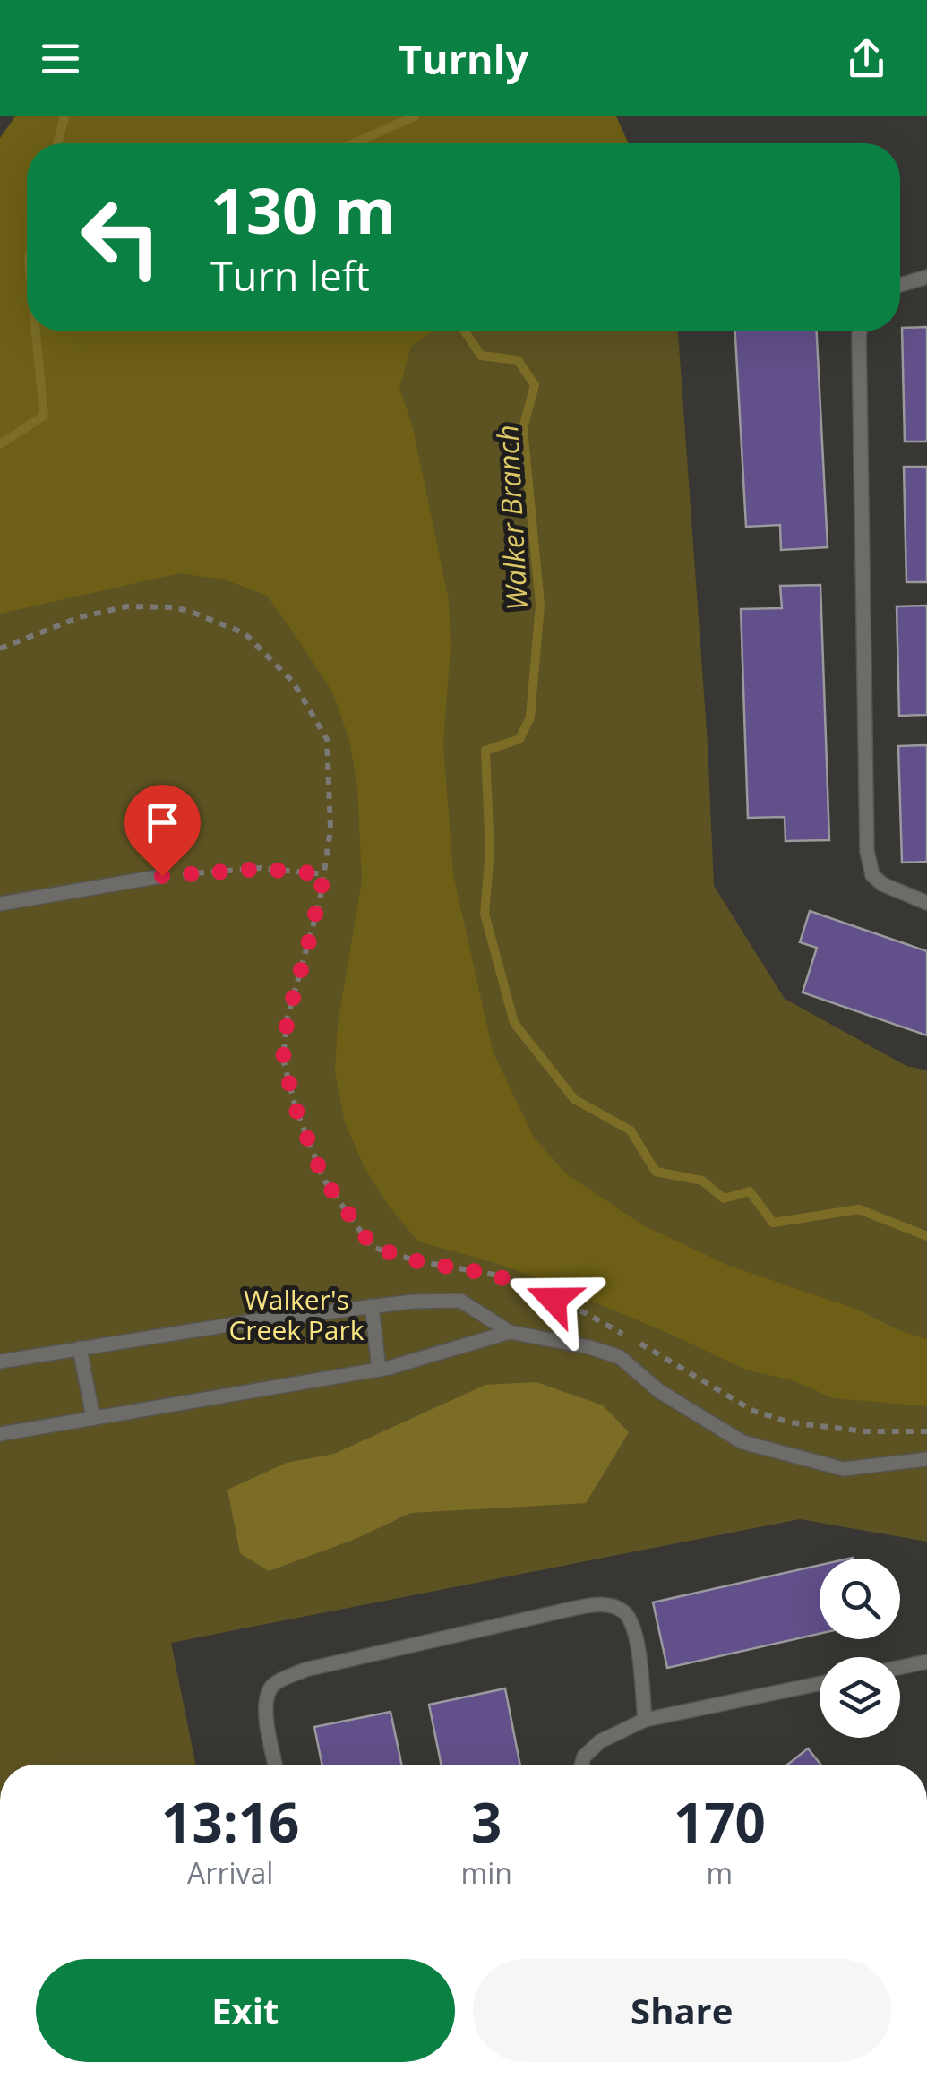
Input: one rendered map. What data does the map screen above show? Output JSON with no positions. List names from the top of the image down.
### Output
{
  "water": ["Walker Branch"],
  "parks": ["Walker's Creek Park"],
  "page": {
    "header": "Turnly",
    "turn": ["130 m", "Turn left"],
    "eta": [
      "13:16",
      "Arrival",
      "3",
      "min",
      "170",
      "m"
    ],
    "buttons": ["Exit", "Share"]
  }
}
